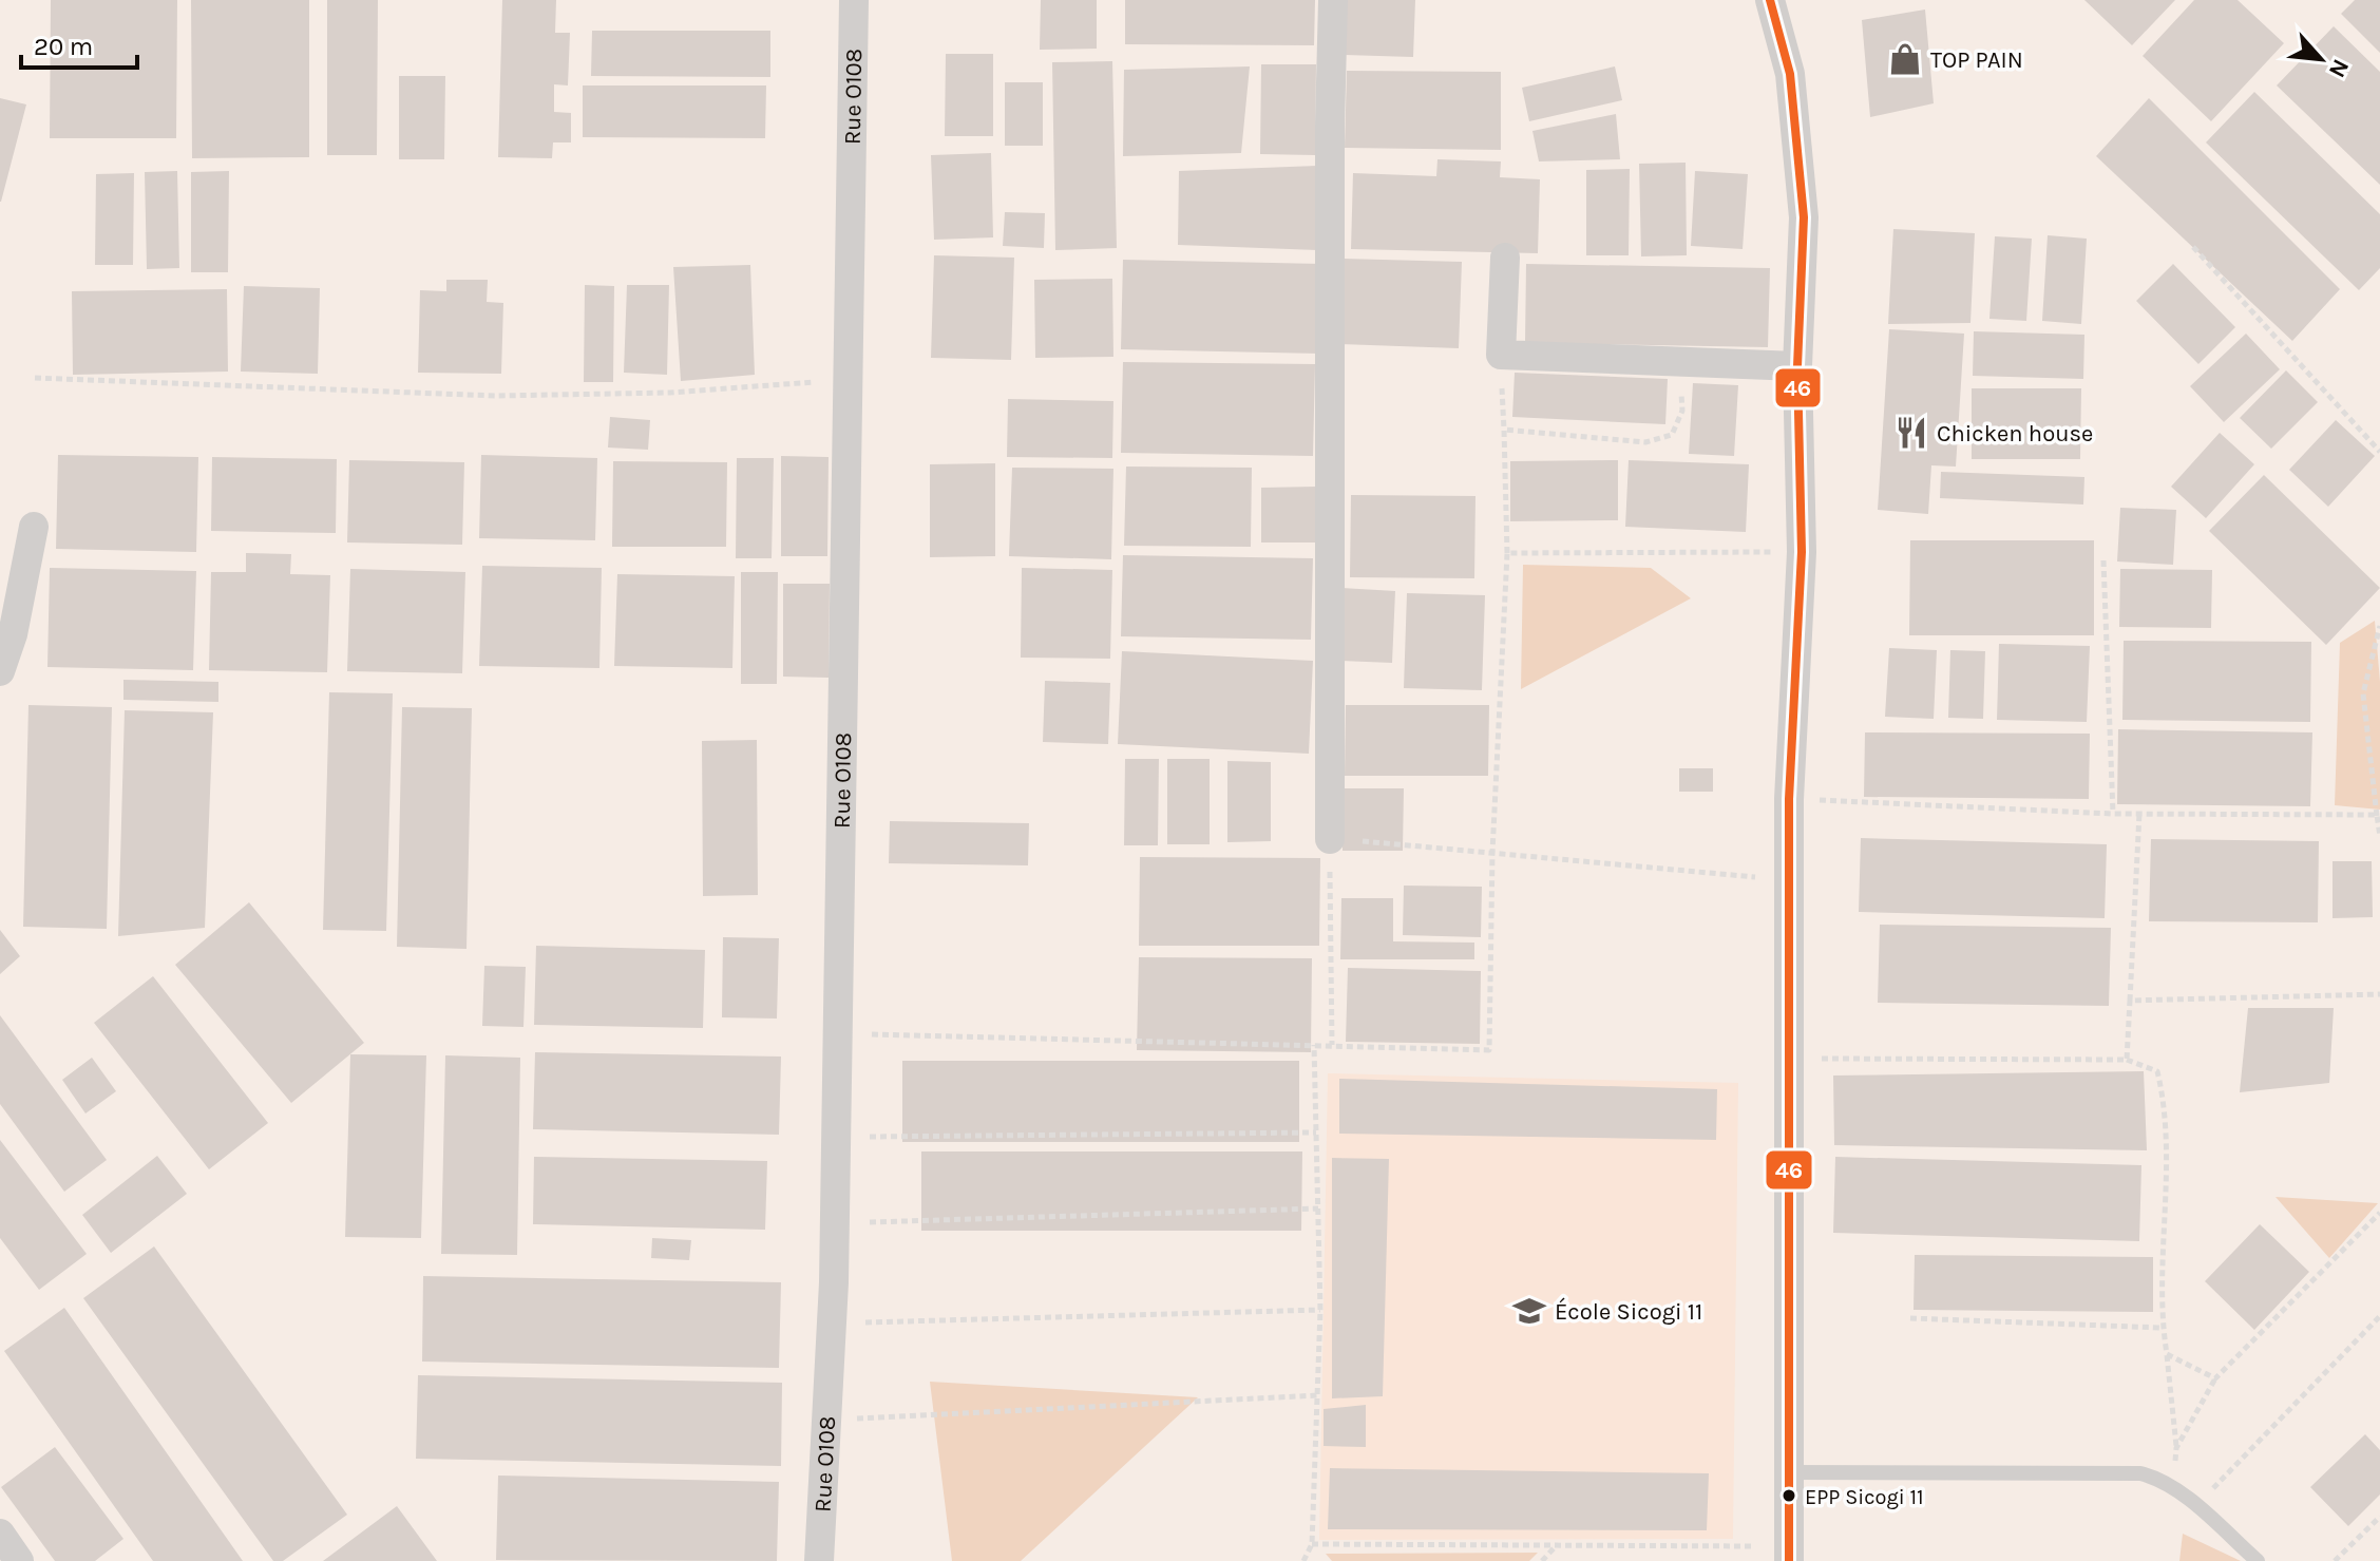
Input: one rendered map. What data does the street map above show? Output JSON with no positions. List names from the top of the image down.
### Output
{
  "streets": {
    "street": ["Rue O108"]
  },
  "places": {
    "shop": ["TOP PAIN"],
    "restaurant": ["Chicken house"],
    "school or university": ["École Sicogi 11"],
    "other": ["EPP Sicogi 11"]
  },
  "lines": ["transit line 46"],
  "scale_bar": "20 m",
  "north": "bottom right"
}
